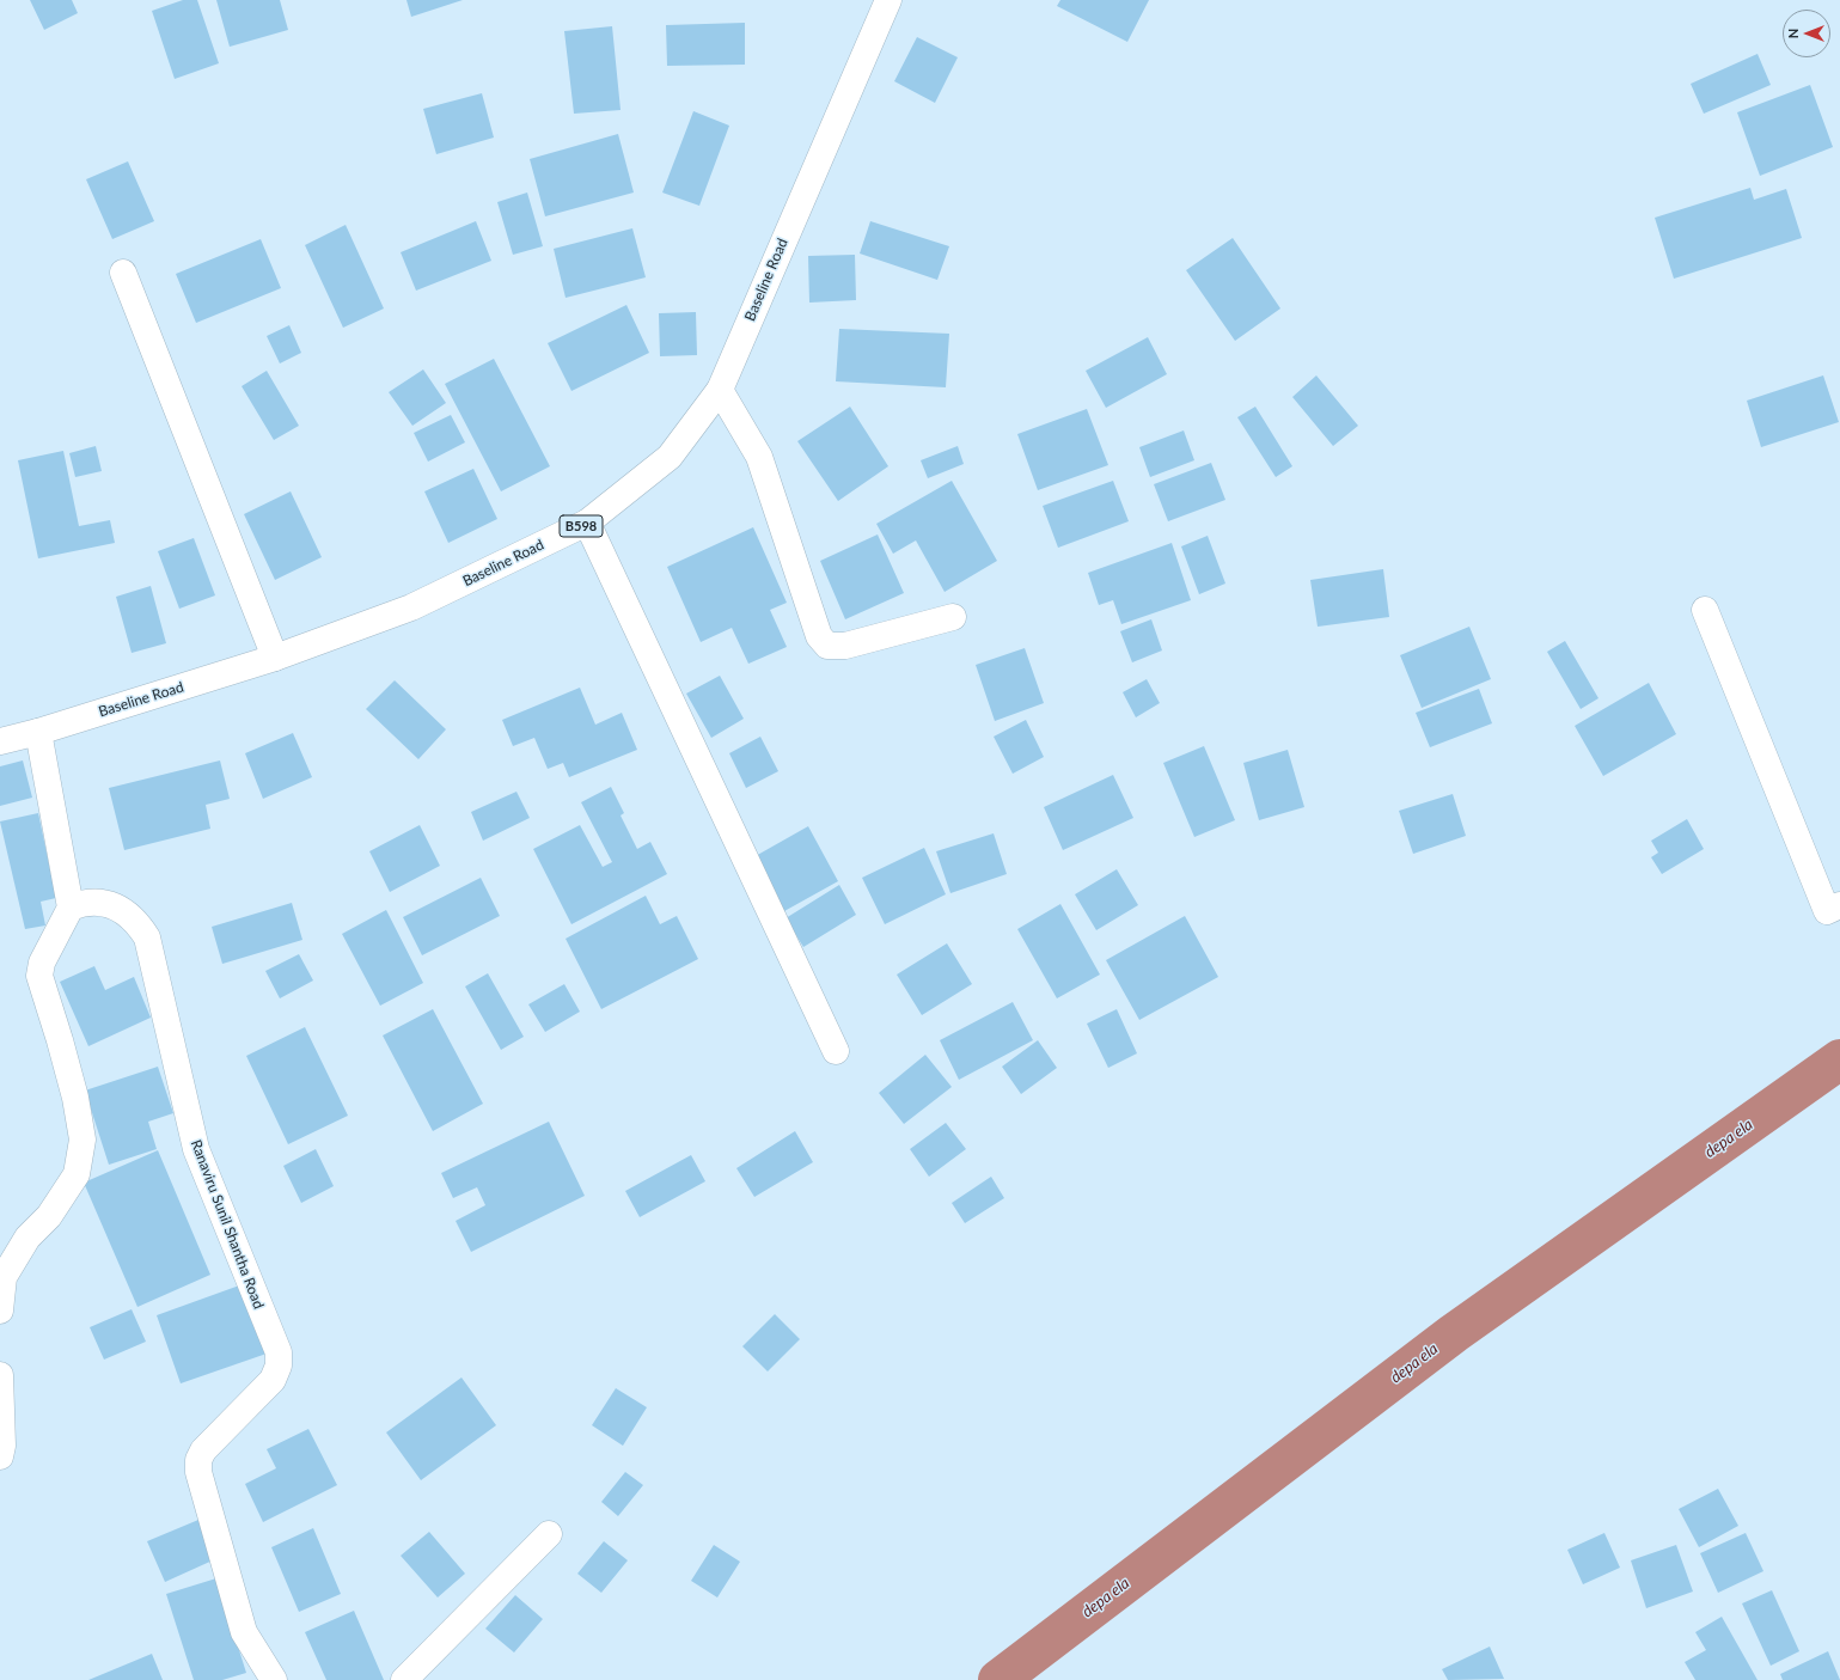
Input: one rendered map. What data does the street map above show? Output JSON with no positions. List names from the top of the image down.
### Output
{
  "streets": {
    "street": ["Baseline Road", "B598", "Ranaviru Sunil Shantha Road"]
  },
  "water": ["depa ela"],
  "north": "left"
}
